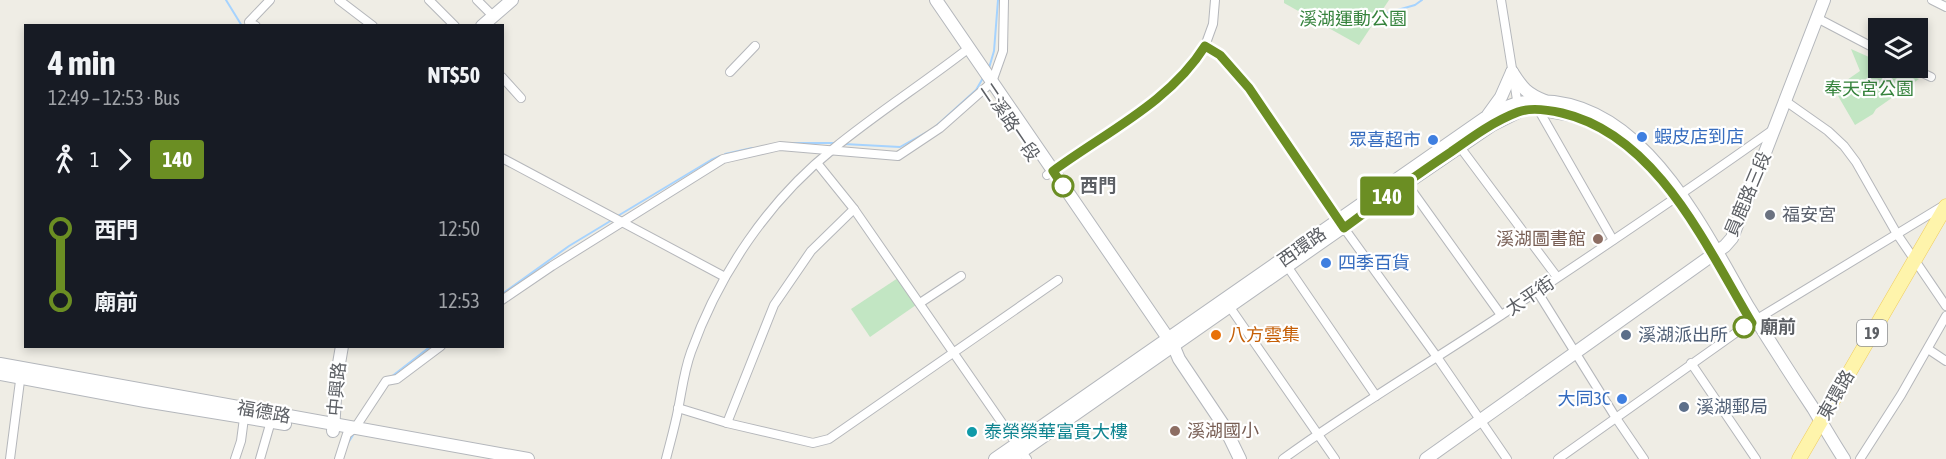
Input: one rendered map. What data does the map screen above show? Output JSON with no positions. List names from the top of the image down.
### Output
{
  "streets": {
    "main road": ["19", "東環路"],
    "street": [
      "二溪路一段",
      "員鹿路三段",
      "西環路",
      "太平街",
      "中興路",
      "福德路"
    ]
  },
  "crossings": [
    ["二溪路一段", "西環路"],
    ["員鹿路三段", "西環路"],
    ["員鹿路三段", "太平街"],
    ["西環路", "太平街"],
    ["西環路", "東環路"],
    ["中興路", "福德路"]
  ],
  "parks": ["溪湖運動公園", "奉天宮公園"],
  "places": [
    "蝦皮店到店",
    "眾喜超市",
    "西門",
    "福安宮",
    "溪湖圖書館",
    "四季百貨",
    "廟前",
    "八方雲集",
    "溪湖派出所",
    "大同3C",
    "溪湖郵局",
    "溪湖國小",
    "泰榮榮華富貴大樓"
  ],
  "lines": ["bus line 140"],
  "page": {
    "on_map": "140",
    "heading": ["4 min", "12:49 – 12:53 · Bus", "NT$50"],
    "legs": ["1", "140"],
    "list": [
      {
        "name": "西門",
        "value": "12:50"
      },
      {
        "name": "廟前",
        "value": "12:53"
      }
    ]
  }
}
